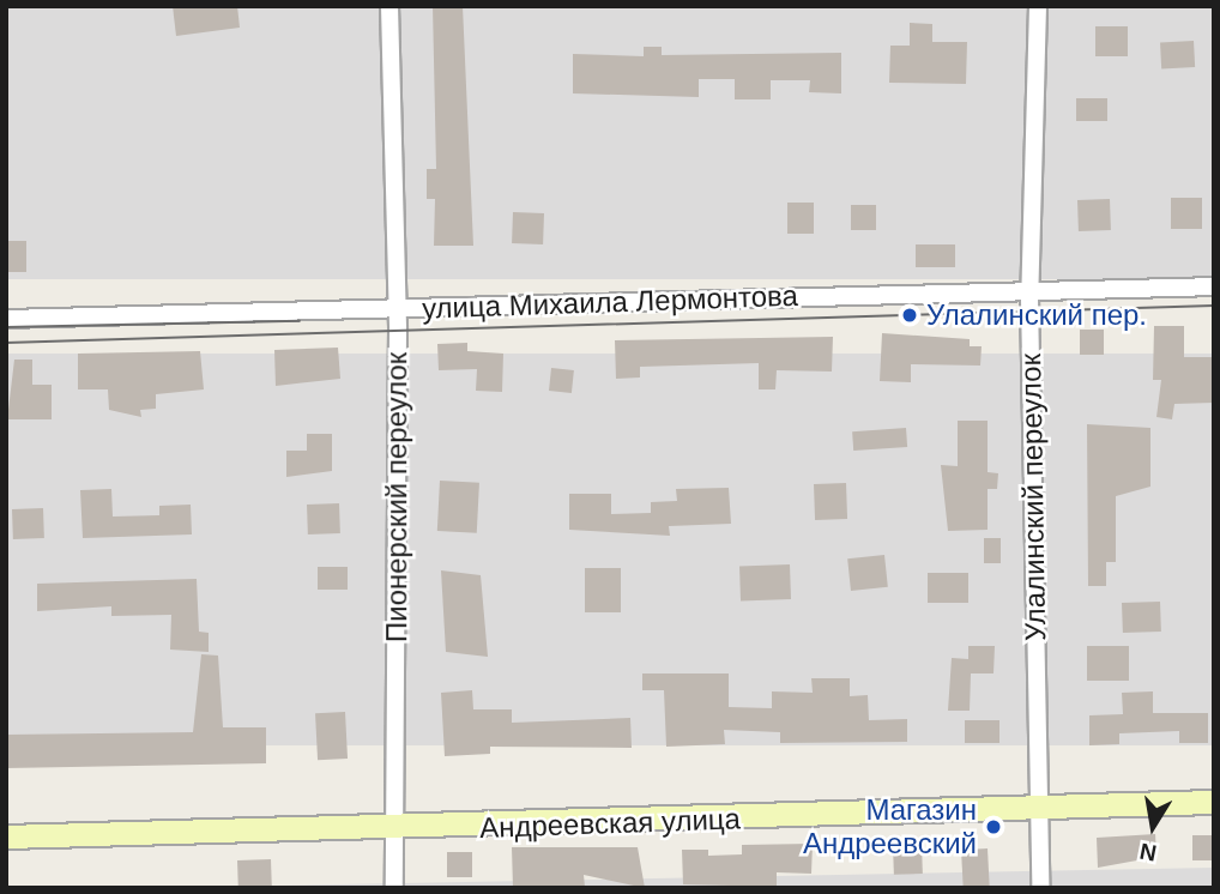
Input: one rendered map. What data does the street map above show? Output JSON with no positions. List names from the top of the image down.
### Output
{
  "streets": {
    "street": [
      "улица Михаила Лермонтова",
      "Пионерский переулок",
      "Улалинский переулок",
      "Андреевская улица"
    ]
  },
  "crossings": [
    ["улица Михаила Лермонтова", "Пионерский переулок"],
    ["улица Михаила Лермонтова", "Улалинский переулок"],
    ["Пионерский переулок", "Андреевская улица"],
    ["Улалинский переулок", "Андреевская улица"]
  ],
  "places": ["Улалинский пер.", "Магазин Андреевский"],
  "north": "bottom"
}
